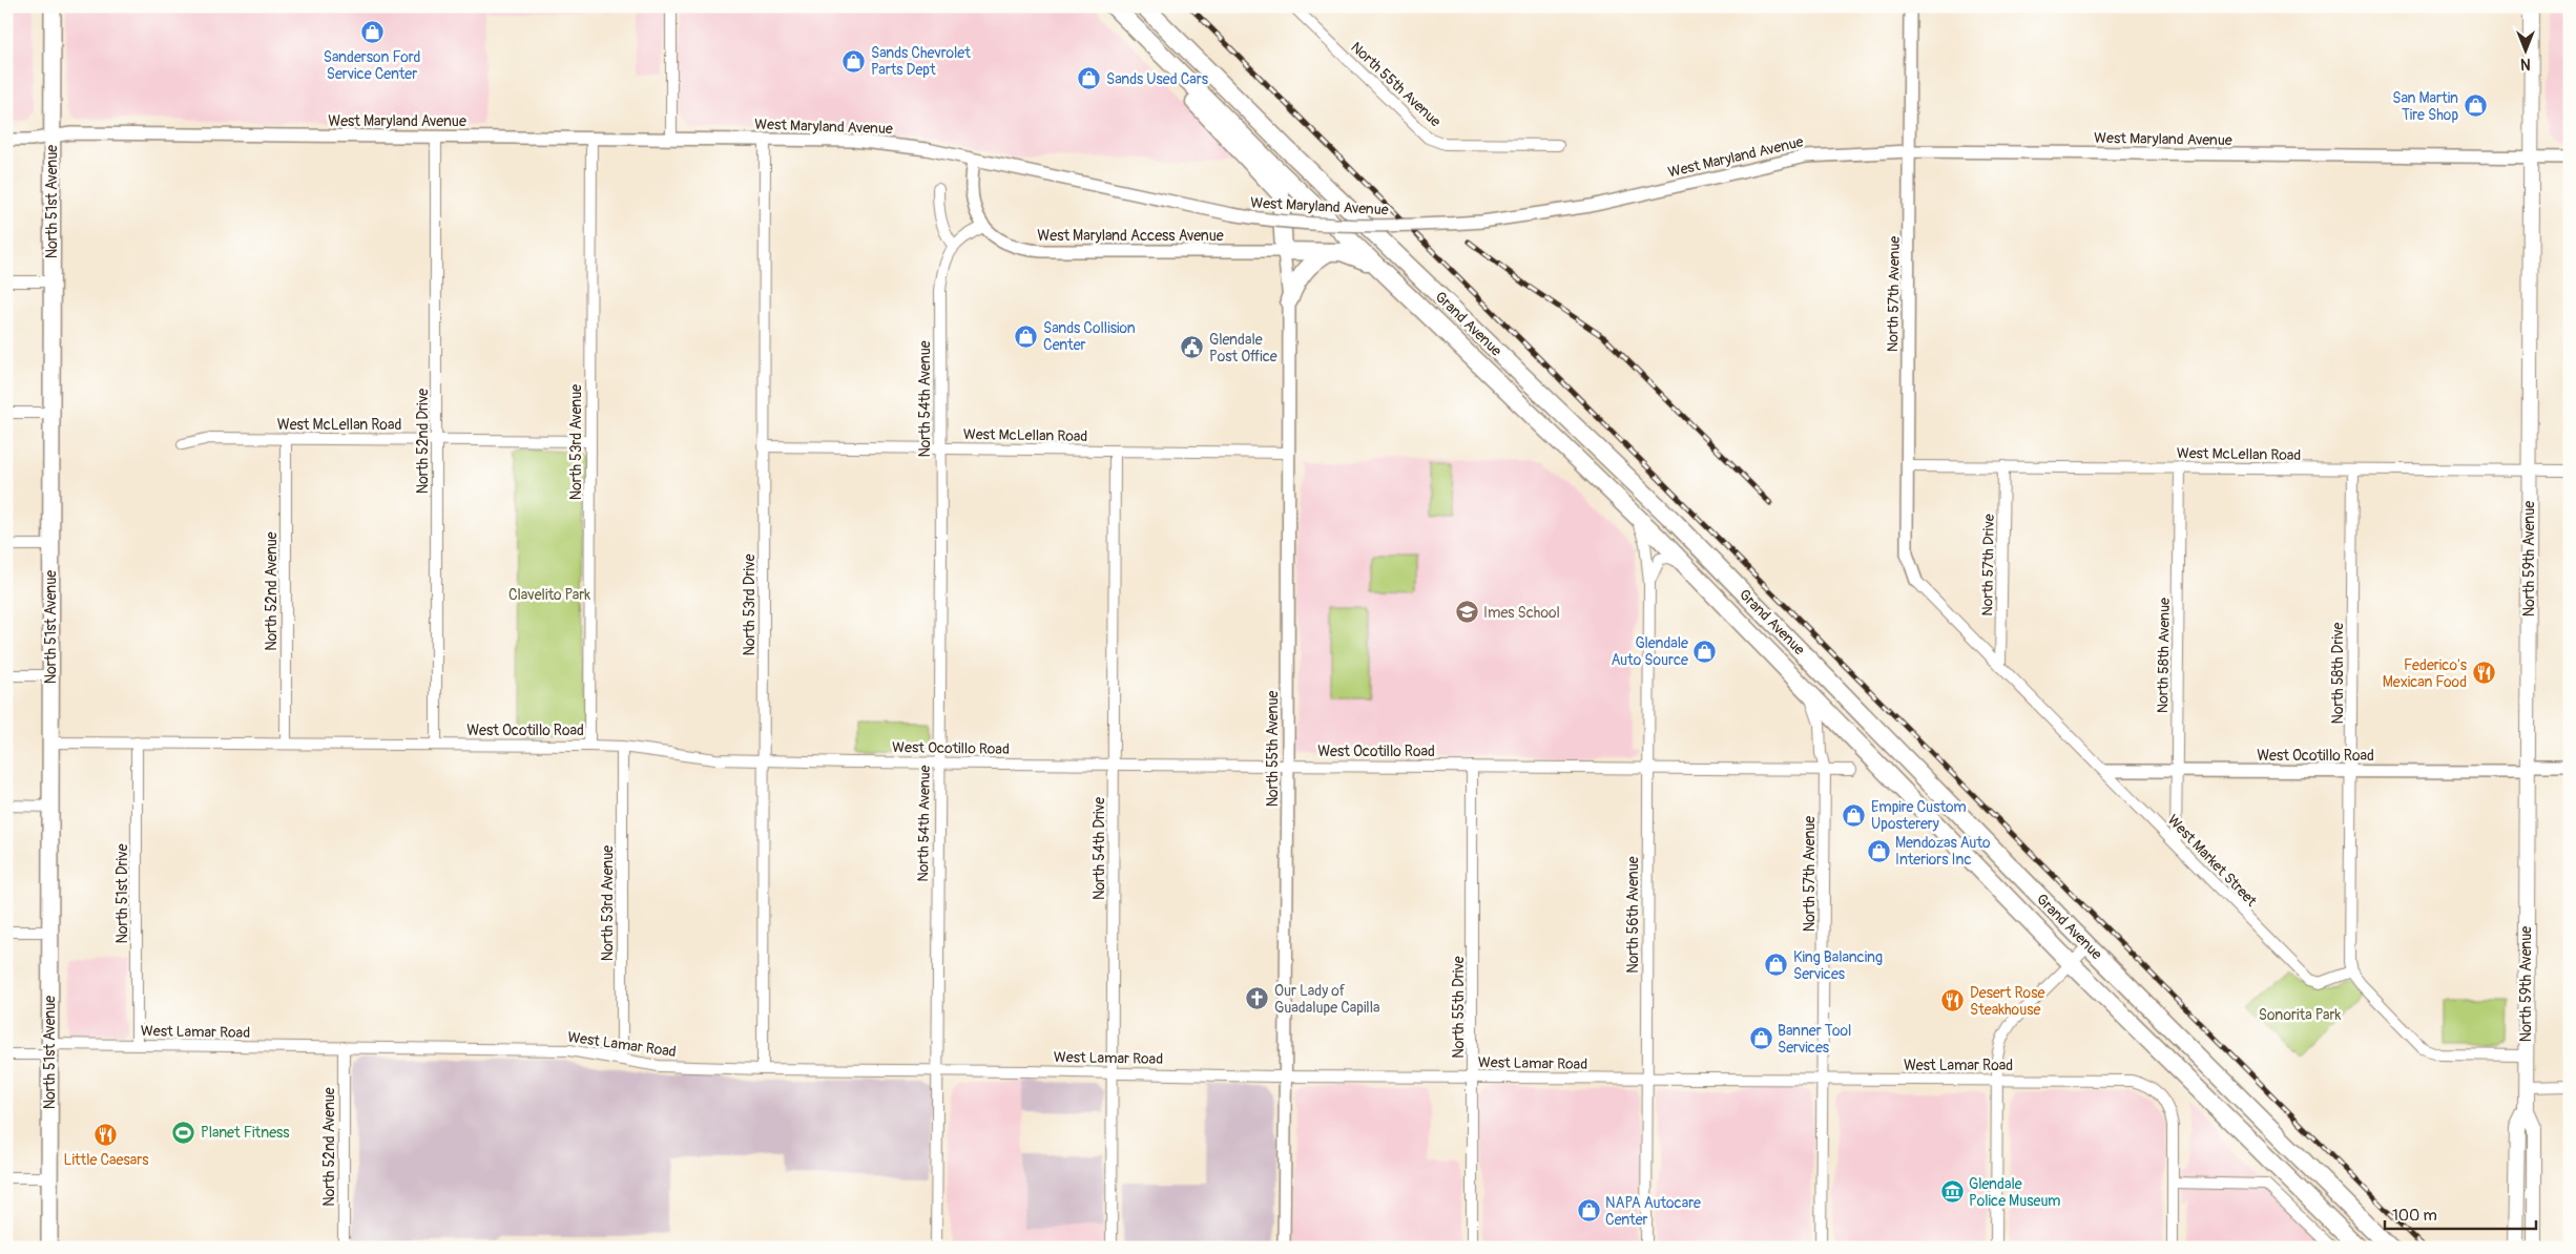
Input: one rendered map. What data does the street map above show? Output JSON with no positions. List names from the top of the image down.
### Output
{
  "streets": {
    "highway": ["Grand Avenue"],
    "main road": ["North 51st Avenue", "North 59th Avenue"],
    "street": [
      "North 55th Avenue",
      "West Maryland Avenue",
      "West Maryland Access Avenue",
      "North 57th Avenue",
      "North 54th Avenue",
      "West McLellan Road",
      "North 52nd Drive",
      "North 53rd Avenue",
      "North 57th Drive",
      "North 52nd Avenue",
      "North 53rd Drive",
      "North 58th Avenue",
      "North 58th Drive",
      "West Ocotillo Road",
      "North 54th Drive",
      "West Market Street",
      "North 51st Drive",
      "North 56th Avenue",
      "North 55th Drive",
      "West Lamar Road"
    ]
  },
  "crossings": [
    ["North 55th Avenue", "West Maryland Access Avenue"],
    ["North 55th Avenue", "West McLellan Road"],
    ["North 55th Avenue", "West Ocotillo Road"],
    ["North 55th Avenue", "West Lamar Road"],
    ["West Maryland Avenue", "North 51st Avenue"],
    ["West Maryland Avenue", "North 57th Avenue"],
    ["West Maryland Avenue", "North 52nd Drive"],
    ["West Maryland Avenue", "North 53rd Avenue"],
    ["West Maryland Avenue", "North 59th Avenue"],
    ["West Maryland Avenue", "North 53rd Drive"],
    ["North 51st Avenue", "West Ocotillo Road"],
    ["North 51st Avenue", "West Lamar Road"],
    ["North 57th Avenue", "Grand Avenue"],
    ["North 57th Avenue", "West McLellan Road"],
    ["North 57th Avenue", "West Ocotillo Road"],
    ["North 57th Avenue", "West Market Street"],
    ["North 57th Avenue", "West Lamar Road"],
    ["Grand Avenue", "North 56th Avenue"],
    ["North 54th Avenue", "West McLellan Road"],
    ["North 54th Avenue", "West Ocotillo Road"],
    ["North 54th Avenue", "West Lamar Road"],
    ["West McLellan Road", "North 52nd Drive"],
    ["West McLellan Road", "North 53rd Avenue"],
    ["West McLellan Road", "North 59th Avenue"],
    ["West McLellan Road", "North 57th Drive"],
    ["West McLellan Road", "North 52nd Avenue"],
    ["West McLellan Road", "North 53rd Drive"],
    ["West McLellan Road", "North 58th Avenue"],
    ["West McLellan Road", "North 58th Drive"],
    ["West McLellan Road", "North 54th Drive"],
    ["North 52nd Drive", "West Ocotillo Road"],
    ["North 53rd Avenue", "West Ocotillo Road"],
    ["North 53rd Avenue", "West Lamar Road"],
    ["North 59th Avenue", "West Ocotillo Road"],
    ["North 57th Drive", "West Market Street"],
    ["North 52nd Avenue", "West Ocotillo Road"],
    ["North 52nd Avenue", "West Lamar Road"],
    ["North 53rd Drive", "West Ocotillo Road"],
    ["North 53rd Drive", "West Lamar Road"],
    ["North 58th Avenue", "West Ocotillo Road"],
    ["North 58th Avenue", "West Market Street"],
    ["North 58th Drive", "West Ocotillo Road"],
    ["North 58th Drive", "West Market Street"],
    ["West Ocotillo Road", "North 54th Drive"],
    ["West Ocotillo Road", "West Market Street"],
    ["West Ocotillo Road", "North 51st Drive"],
    ["West Ocotillo Road", "North 56th Avenue"],
    ["West Ocotillo Road", "North 55th Drive"],
    ["North 54th Drive", "West Lamar Road"],
    ["North 51st Drive", "West Lamar Road"],
    ["North 56th Avenue", "West Lamar Road"],
    ["North 55th Drive", "West Lamar Road"]
  ],
  "parks": ["Clavelito Park", "Sonorita Park"],
  "places": {
    "shop": [
      "Sanderson Ford Service Center",
      "Sands Chevrolet Parts Dept",
      "Sands Used Cars",
      "San Martin Tire Shop",
      "Sands Collision Center",
      "Glendale Auto Source",
      "Empire Custom Uposterery",
      "Mendozas Auto Interiors Inc",
      "King Balancing Services",
      "Banner Tool Services",
      "NAPA Autocare Center"
    ],
    "public building": ["Glendale Post Office"],
    "school or university": ["Imes School"],
    "restaurant": ["Federico's Mexican Food", "Desert Rose Steakhouse", "Little Caesars"],
    "church": ["Our Lady of Guadalupe Capilla"],
    "sports": ["Planet Fitness"],
    "museum": ["Glendale Police Museum"]
  },
  "scale_bar": "100 m",
  "north": "bottom"
}
